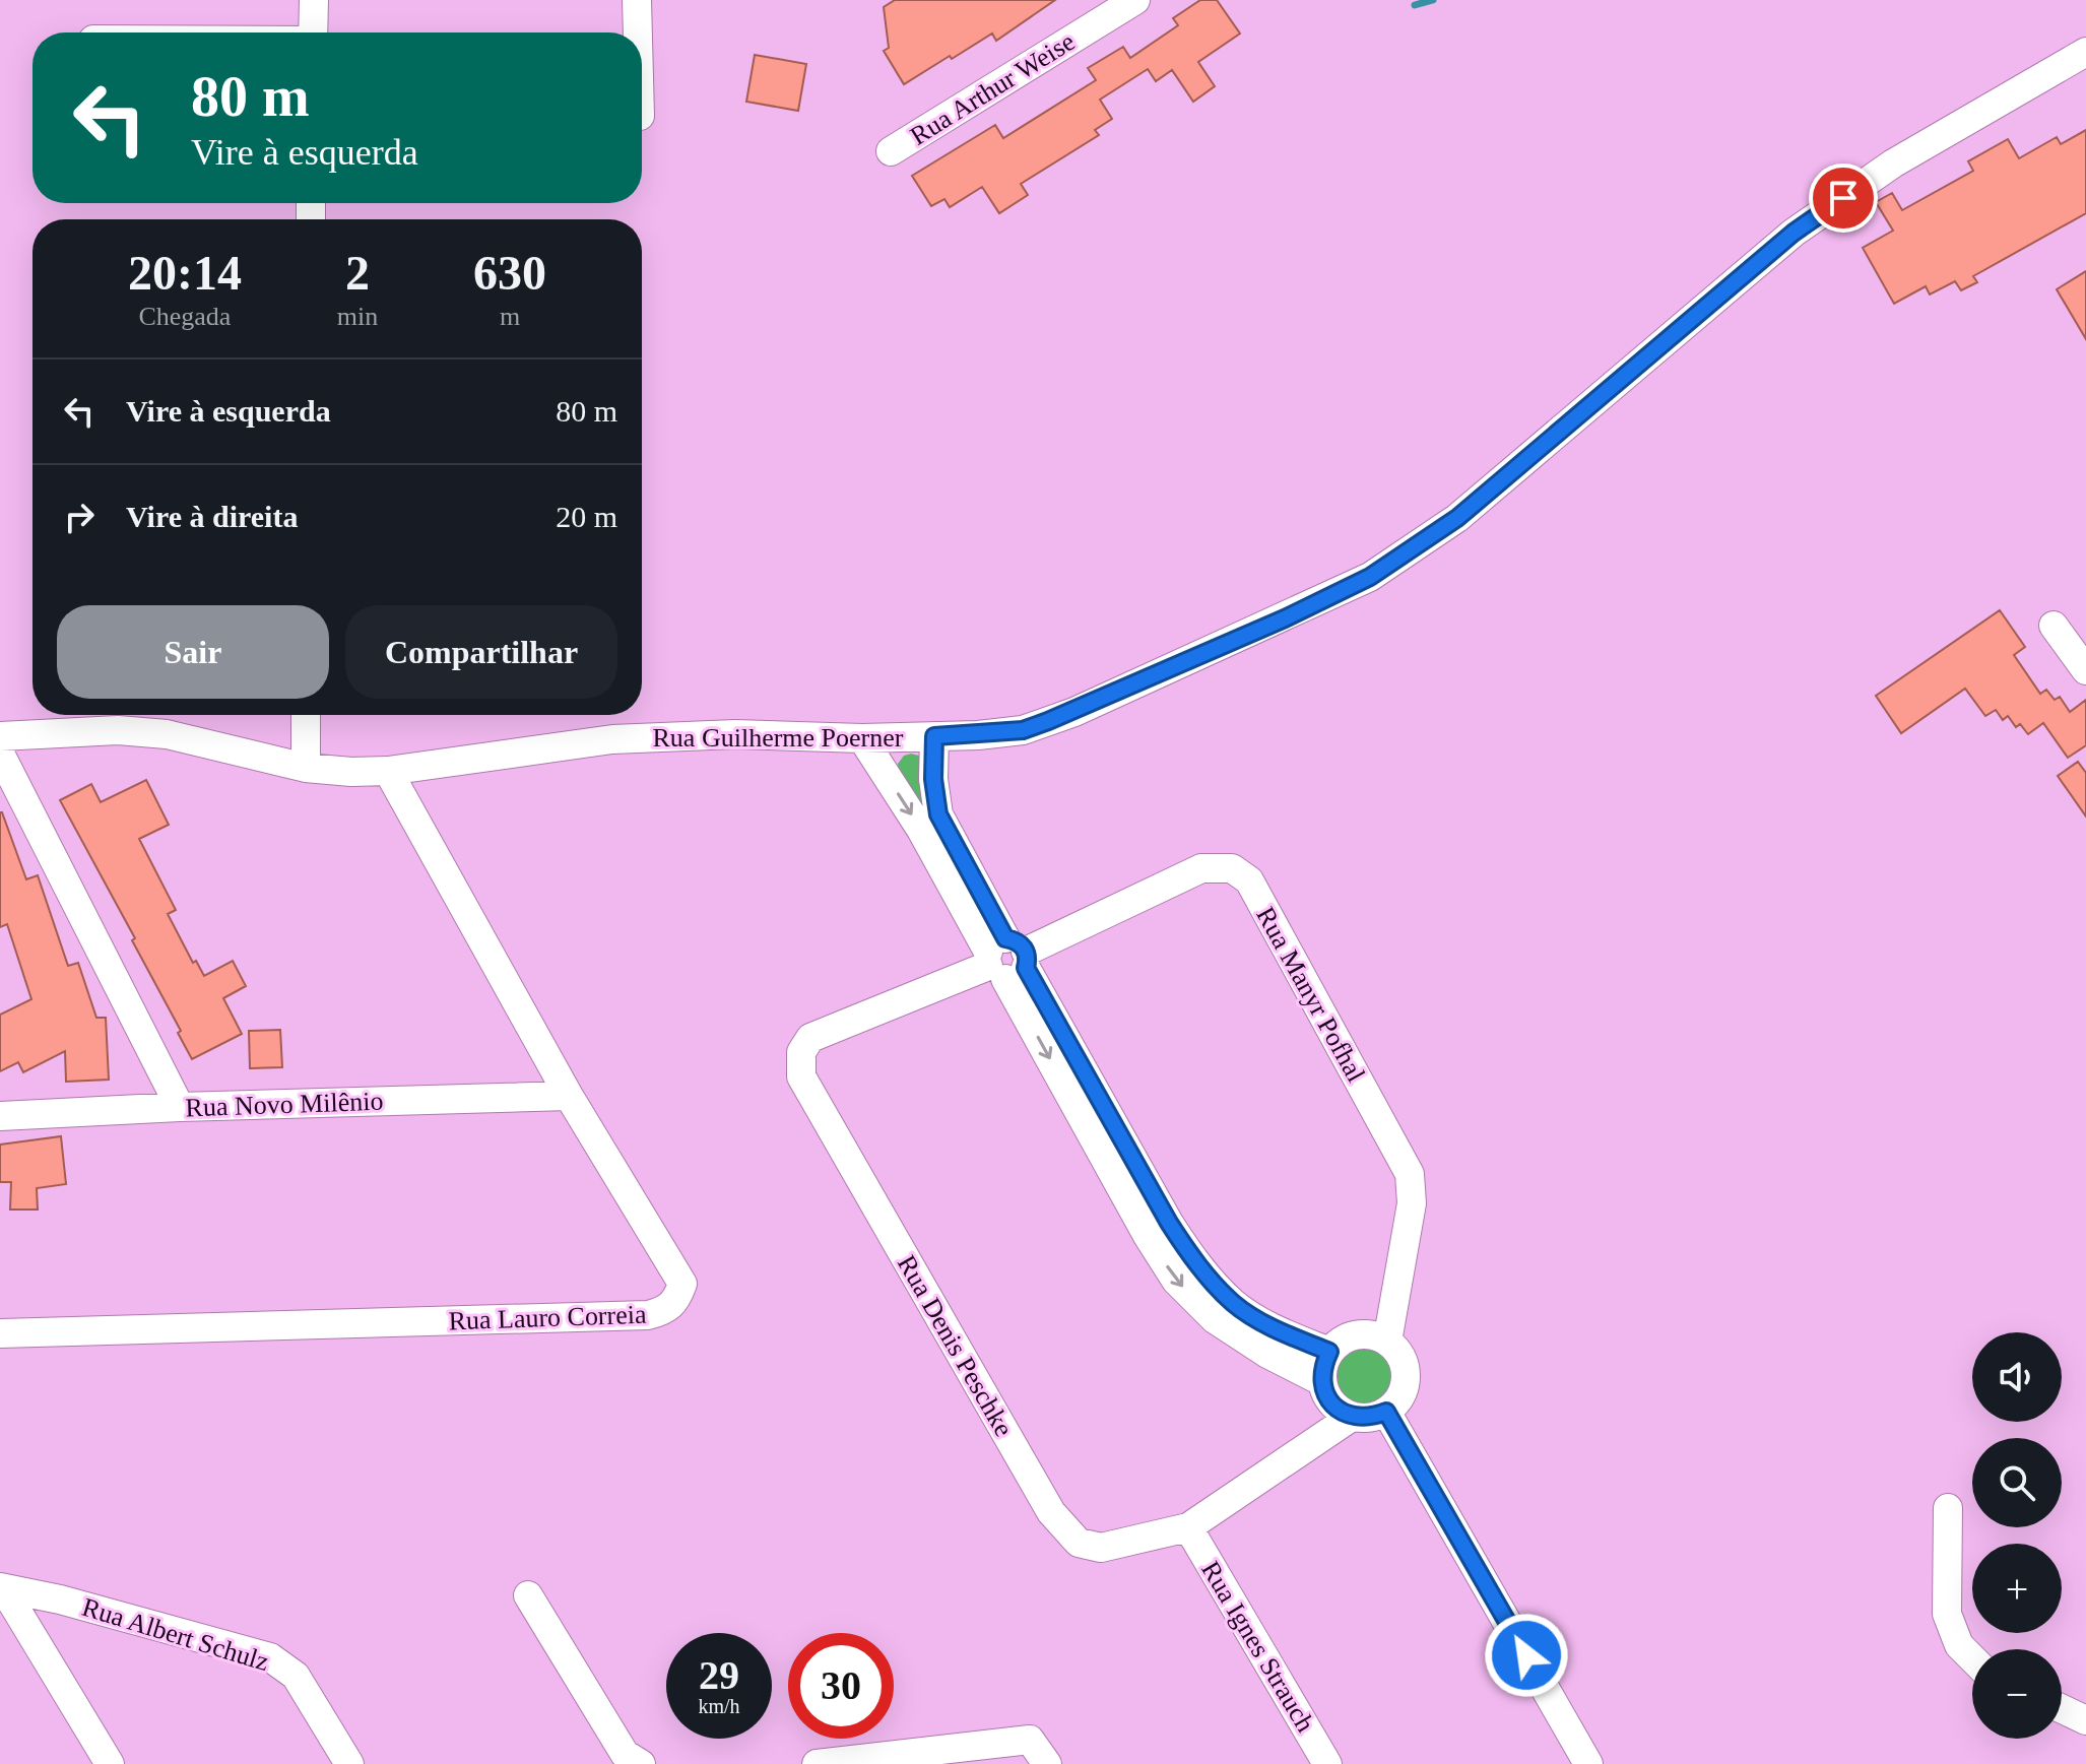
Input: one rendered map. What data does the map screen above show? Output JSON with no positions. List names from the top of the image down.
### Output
{
  "streets": {
    "street": [
      "Rua Arthur Weise",
      "Rua Guilherme Poerner",
      "Rua Manyr Pofhal",
      "Rua Novo Milênio",
      "Rua Lauro Correia",
      "Rua Denis Peschke",
      "Rua Albert Schulz",
      "Rua Ignes Strauch"
    ]
  },
  "crossings": [
    ["Rua Guilherme Poerner", "Rua Lauro Correia"],
    ["Rua Manyr Pofhal", "Rua Denis Peschke"],
    ["Rua Novo Milênio", "Rua Lauro Correia"],
    ["Rua Denis Peschke", "Rua Ignes Strauch"]
  ],
  "page": {
    "turn": ["80 m", "Vire à esquerda"],
    "eta": [
      "20:14",
      "Chegada",
      "2",
      "min",
      "630",
      "m"
    ],
    "list": [
      {
        "name": "Vire à esquerda",
        "value": "80 m"
      },
      {
        "name": "Vire à direita",
        "value": "20 m"
      }
    ],
    "buttons": ["Sair", "Compartilhar"],
    "map_buttons": ["+", "−"],
    "speed": "29 km/h",
    "limit": "30"
  }
}
